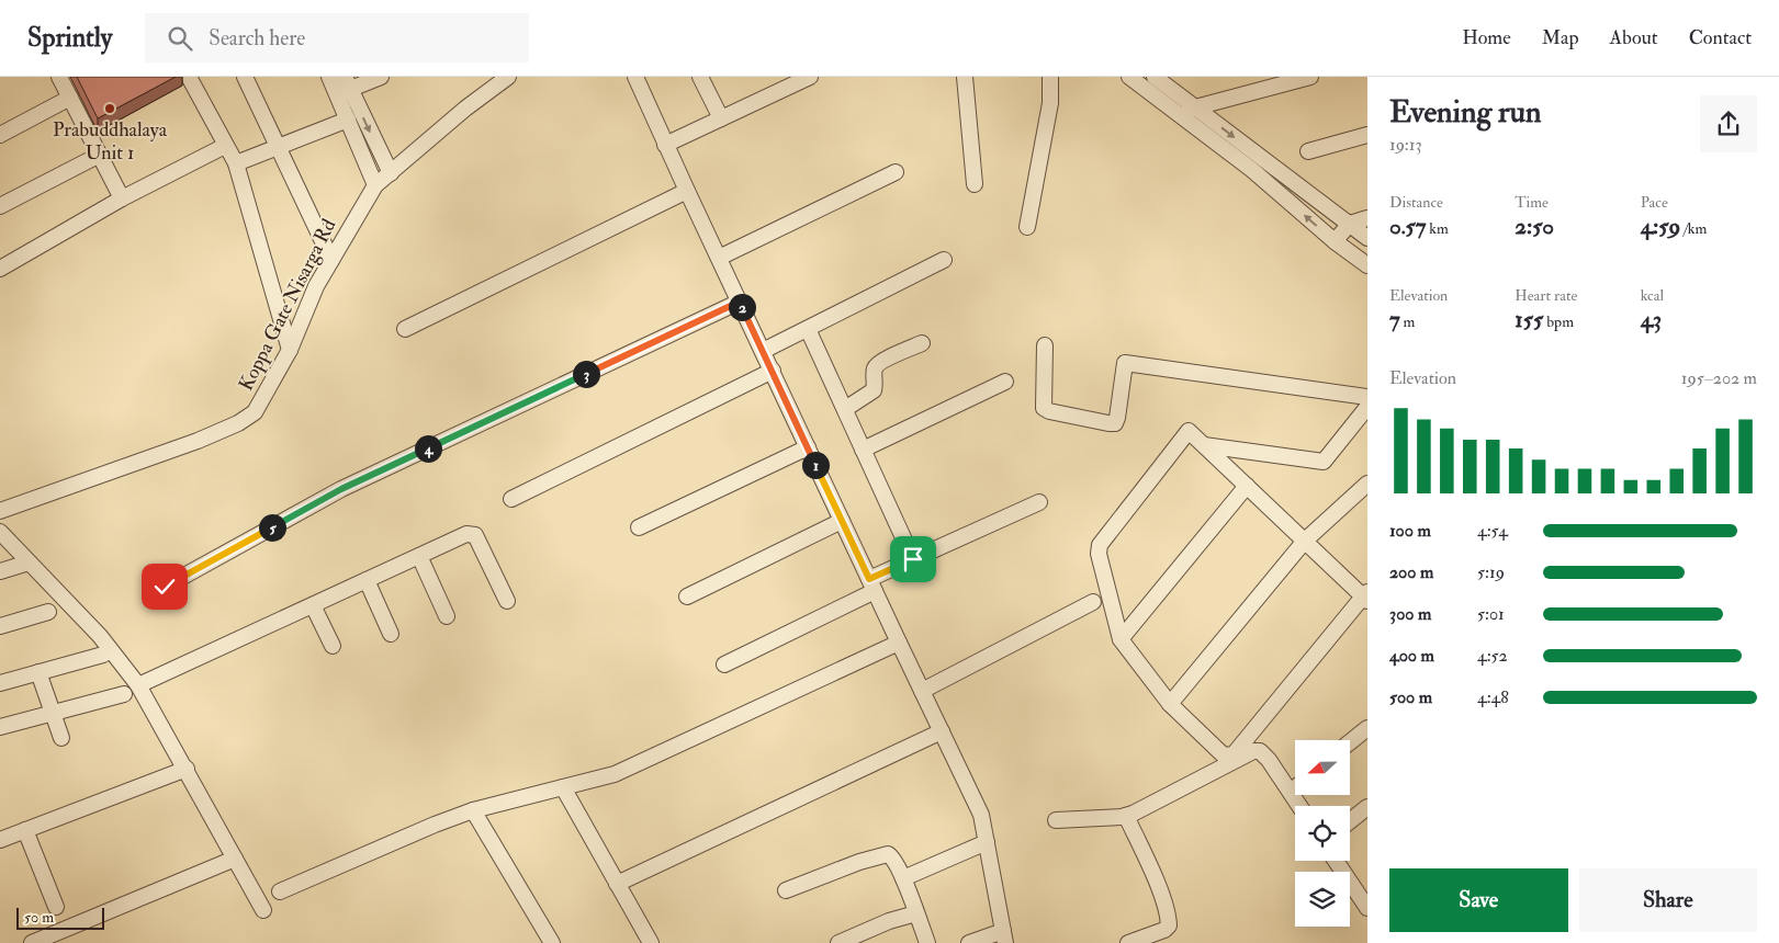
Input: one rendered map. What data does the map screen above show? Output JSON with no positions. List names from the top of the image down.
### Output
{
  "streets": {
    "street": ["Koppa Gate Nisarga Rd"]
  },
  "places": ["Prabuddhalaya Unit 1"],
  "scale_bar": "50 m",
  "north": "left",
  "page": {
    "header": "Sprintly",
    "search": "Search here",
    "nav": [
      "Home",
      "Map",
      "About",
      "Contact"
    ],
    "heading": ["Evening run", "19:13"],
    "stats": [
      ["Distance", "0.57 km"],
      ["Time", "2:50"],
      ["Pace", "4:59 /km"],
      ["Elevation", "7 m"],
      ["Heart rate", "155 bpm"],
      ["kcal", "43"]
    ],
    "pins": [
      "2",
      "3",
      "4",
      "1",
      "5"
    ],
    "chart": ["Elevation", "195–202 m"],
    "list": [
      {
        "name": "100 m",
        "note": "4:54"
      },
      {
        "name": "200 m",
        "note": "5:19"
      },
      {
        "name": "300 m",
        "note": "5:01"
      },
      {
        "name": "400 m",
        "note": "4:52"
      },
      {
        "name": "500 m",
        "note": "4:48"
      }
    ],
    "buttons": ["Save", "Share"],
    "scale": "50 m"
  }
}
